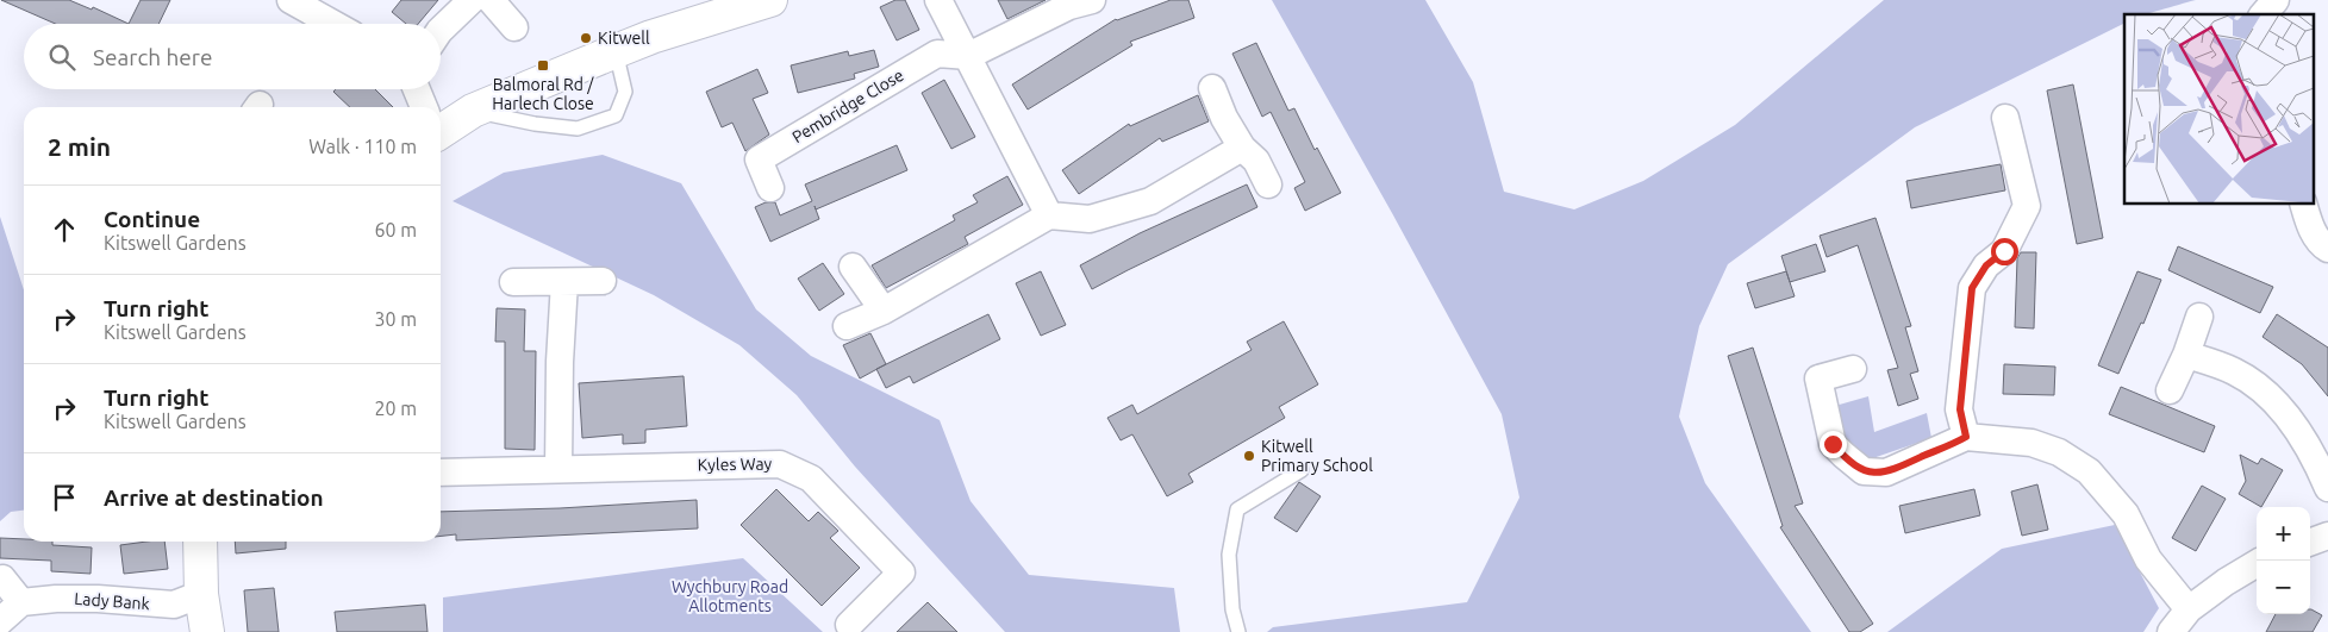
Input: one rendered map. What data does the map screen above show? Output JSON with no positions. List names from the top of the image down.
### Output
{
  "streets": {
    "street": ["Pembridge Close", "Kyles Way", "Lady Bank"]
  },
  "parks": ["Wychbury Road Allotments"],
  "places": {
    "other": ["Kitwell", "Kitwell Primary School"],
    "transit": ["Balmoral Rd / Harlech Close"]
  },
  "page": {
    "search": "Search here",
    "heading": ["2 min", "Walk · 110 m"],
    "list": [
      ["Continue", "Kitswell Gardens", "60 m"],
      ["Turn right", "Kitswell Gardens", "30 m"],
      ["Turn right", "Kitswell Gardens", "20 m"],
      "Arrive at destination"
    ],
    "map_buttons": ["+", "−"]
  }
}
